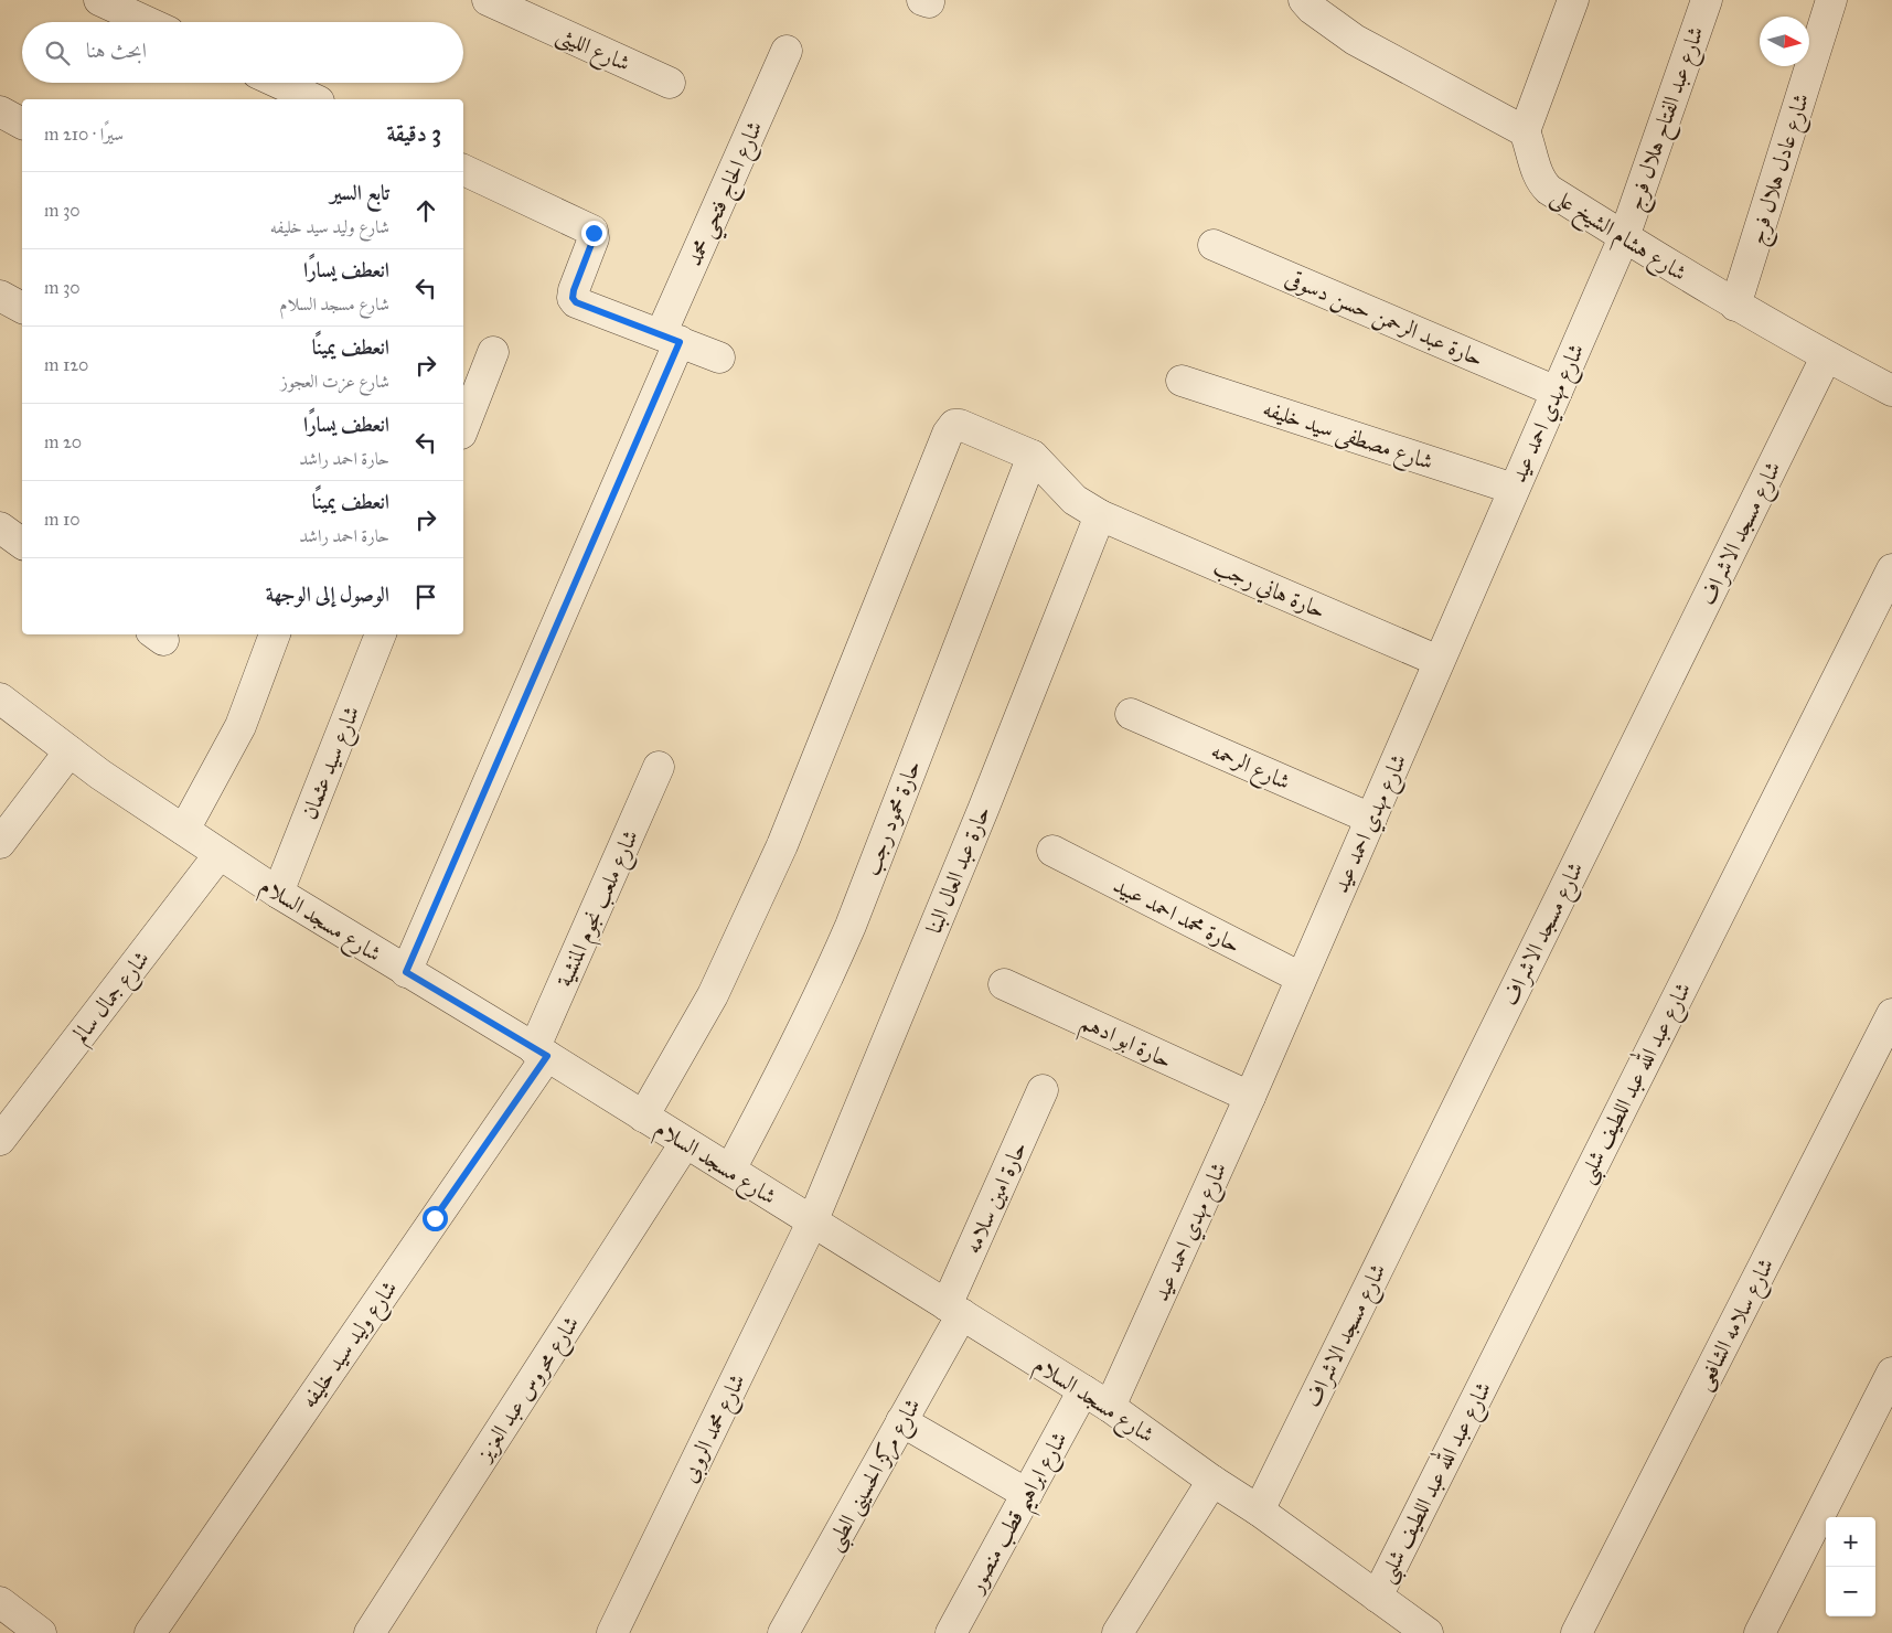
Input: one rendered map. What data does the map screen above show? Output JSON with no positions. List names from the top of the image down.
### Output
{
  "streets": {
    "street": [
      "شارع الليثى",
      "شارع عبد الفتاح هلال فرج",
      "شارع عادل هلال فرج",
      "شارع الحاج فتحي محمد",
      "شارع هشام الشيخ على",
      "حارة عبد الرحمن حسن دسوقى",
      "شارع مهدي احمد عيد",
      "شارع مصطفى سيد خليفه",
      "شارع مسجد الاشراف",
      "حارة هاني رجب",
      "شارع سيد عثمان",
      "شارع الرحمه",
      "حارة محمود رجب",
      "حارة عبد العال البنا",
      "شارع ملعب نجوم المنشية",
      "حارة محمد احمد عبيد",
      "شارع مسجد السلام",
      "شارع جمال سالم",
      "حارة ابو ادهم",
      "شارع عبد الله عبد اللطيف شلبى",
      "حارة امين سلامه",
      "شارع سلامه الشافعى",
      "شارع وليد سيد خليفه",
      "شارع محروس عبد العزيز",
      "شارع محمد الروبى",
      "شارع مركز الحسينى الطبى",
      "شارع ابراهيم قطب منصور"
    ]
  },
  "crossings": [
    ["شارع عبد الفتاح هلال فرج", "شارع هشام الشيخ على"],
    ["شارع عبد الفتاح هلال فرج", "شارع مهدي احمد عيد"],
    ["شارع عادل هلال فرج", "شارع هشام الشيخ على"],
    ["شارع الحاج فتحي محمد", "شارع مسجد السلام"],
    ["شارع هشام الشيخ على", "شارع مهدي احمد عيد"],
    ["شارع هشام الشيخ على", "شارع مسجد الاشراف"],
    ["حارة عبد الرحمن حسن دسوقى", "شارع مهدي احمد عيد"],
    ["شارع مهدي احمد عيد", "شارع مصطفى سيد خليفه"],
    ["شارع مهدي احمد عيد", "حارة هاني رجب"],
    ["شارع مهدي احمد عيد", "شارع الرحمه"],
    ["شارع مهدي احمد عيد", "حارة محمد احمد عبيد"],
    ["شارع مهدي احمد عيد", "شارع مسجد السلام"],
    ["شارع مهدي احمد عيد", "حارة ابو ادهم"],
    ["شارع مسجد الاشراف", "شارع مسجد السلام"],
    ["حارة هاني رجب", "حارة محمود رجب"],
    ["حارة هاني رجب", "حارة عبد العال البنا"],
    ["شارع سيد عثمان", "شارع مسجد السلام"],
    ["حارة محمود رجب", "شارع مسجد السلام"],
    ["حارة عبد العال البنا", "شارع مسجد السلام"],
    ["حارة عبد العال البنا", "شارع محمد الروبى"],
    ["شارع ملعب نجوم المنشية", "شارع مسجد السلام"],
    ["شارع ملعب نجوم المنشية", "شارع وليد سيد خليفه"],
    ["شارع مسجد السلام", "شارع جمال سالم"],
    ["شارع مسجد السلام", "شارع عبد الله عبد اللطيف شلبى"],
    ["شارع مسجد السلام", "حارة امين سلامه"],
    ["شارع مسجد السلام", "شارع وليد سيد خليفه"],
    ["شارع مسجد السلام", "شارع محروس عبد العزيز"],
    ["شارع مسجد السلام", "شارع محمد الروبى"],
    ["شارع مسجد السلام", "شارع مركز الحسينى الطبى"],
    ["شارع مسجد السلام", "شارع ابراهيم قطب منصور"],
    ["حارة امين سلامه", "شارع مركز الحسينى الطبى"]
  ],
  "north": "right",
  "page": {
    "search": "ابحث هنا",
    "heading": ["3 دقيقة", "سيرًا · 210 m"],
    "list": [
      ["تابع السير", "شارع وليد سيد خليفه", "30 m"],
      ["انعطف يسارًا", "شارع مسجد السلام", "30 m"],
      ["انعطف يمينًا", "شارع عزت العجوز", "120 m"],
      ["انعطف يسارًا", "حارة احمد راشد", "20 m"],
      ["انعطف يمينًا", "حارة احمد راشد", "10 m"],
      "الوصول إلى الوجهة"
    ],
    "map_buttons": ["+", "−"]
  }
}
